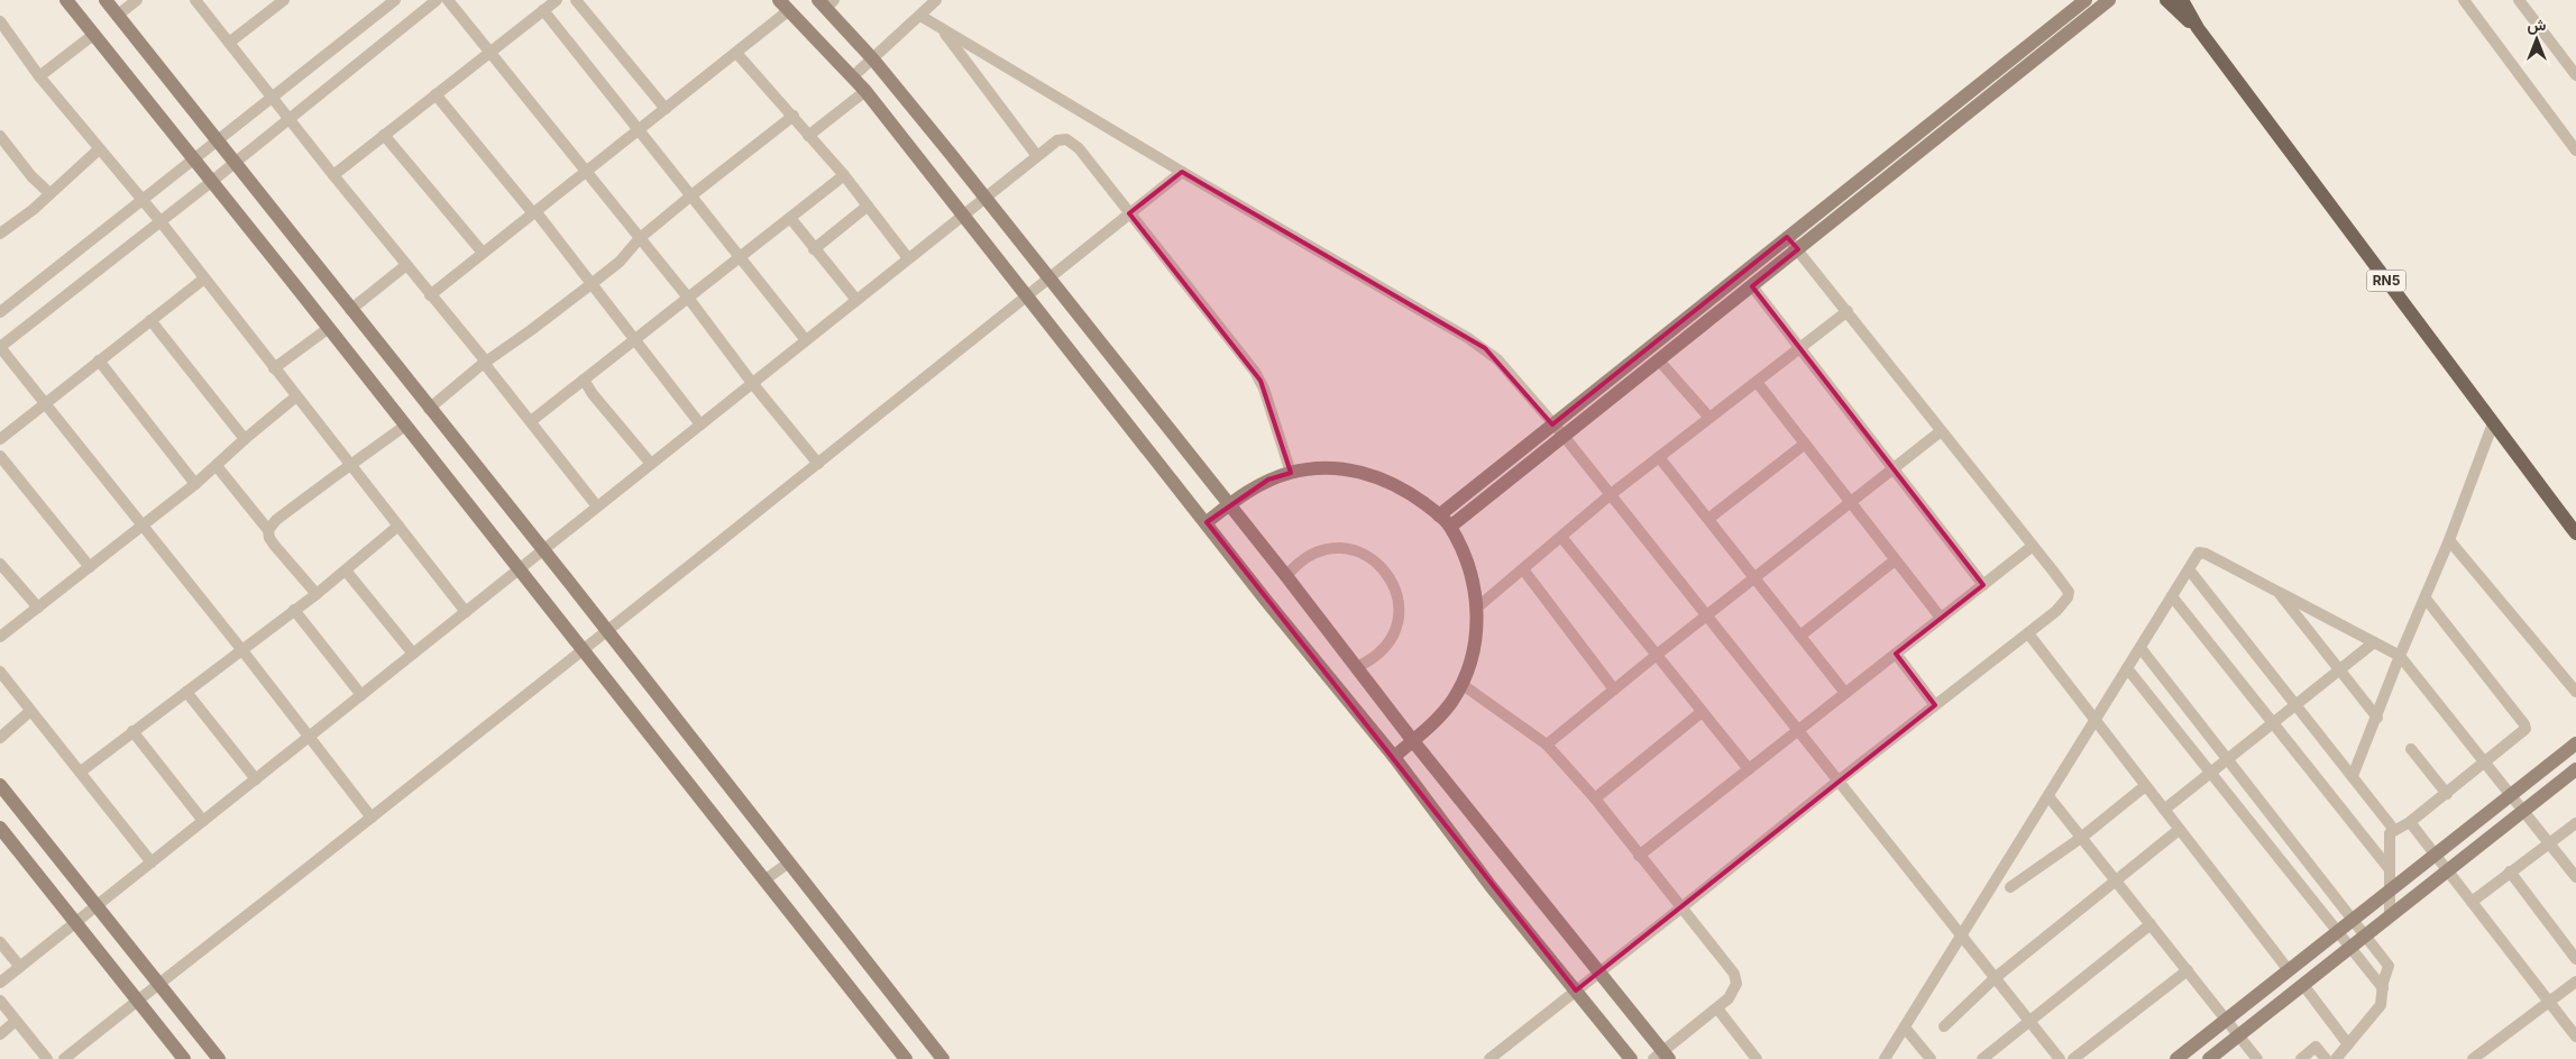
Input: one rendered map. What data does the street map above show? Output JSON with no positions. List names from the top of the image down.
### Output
{
  "streets": {
    "main road": ["RN5"]
  },
  "north": "top"
}
